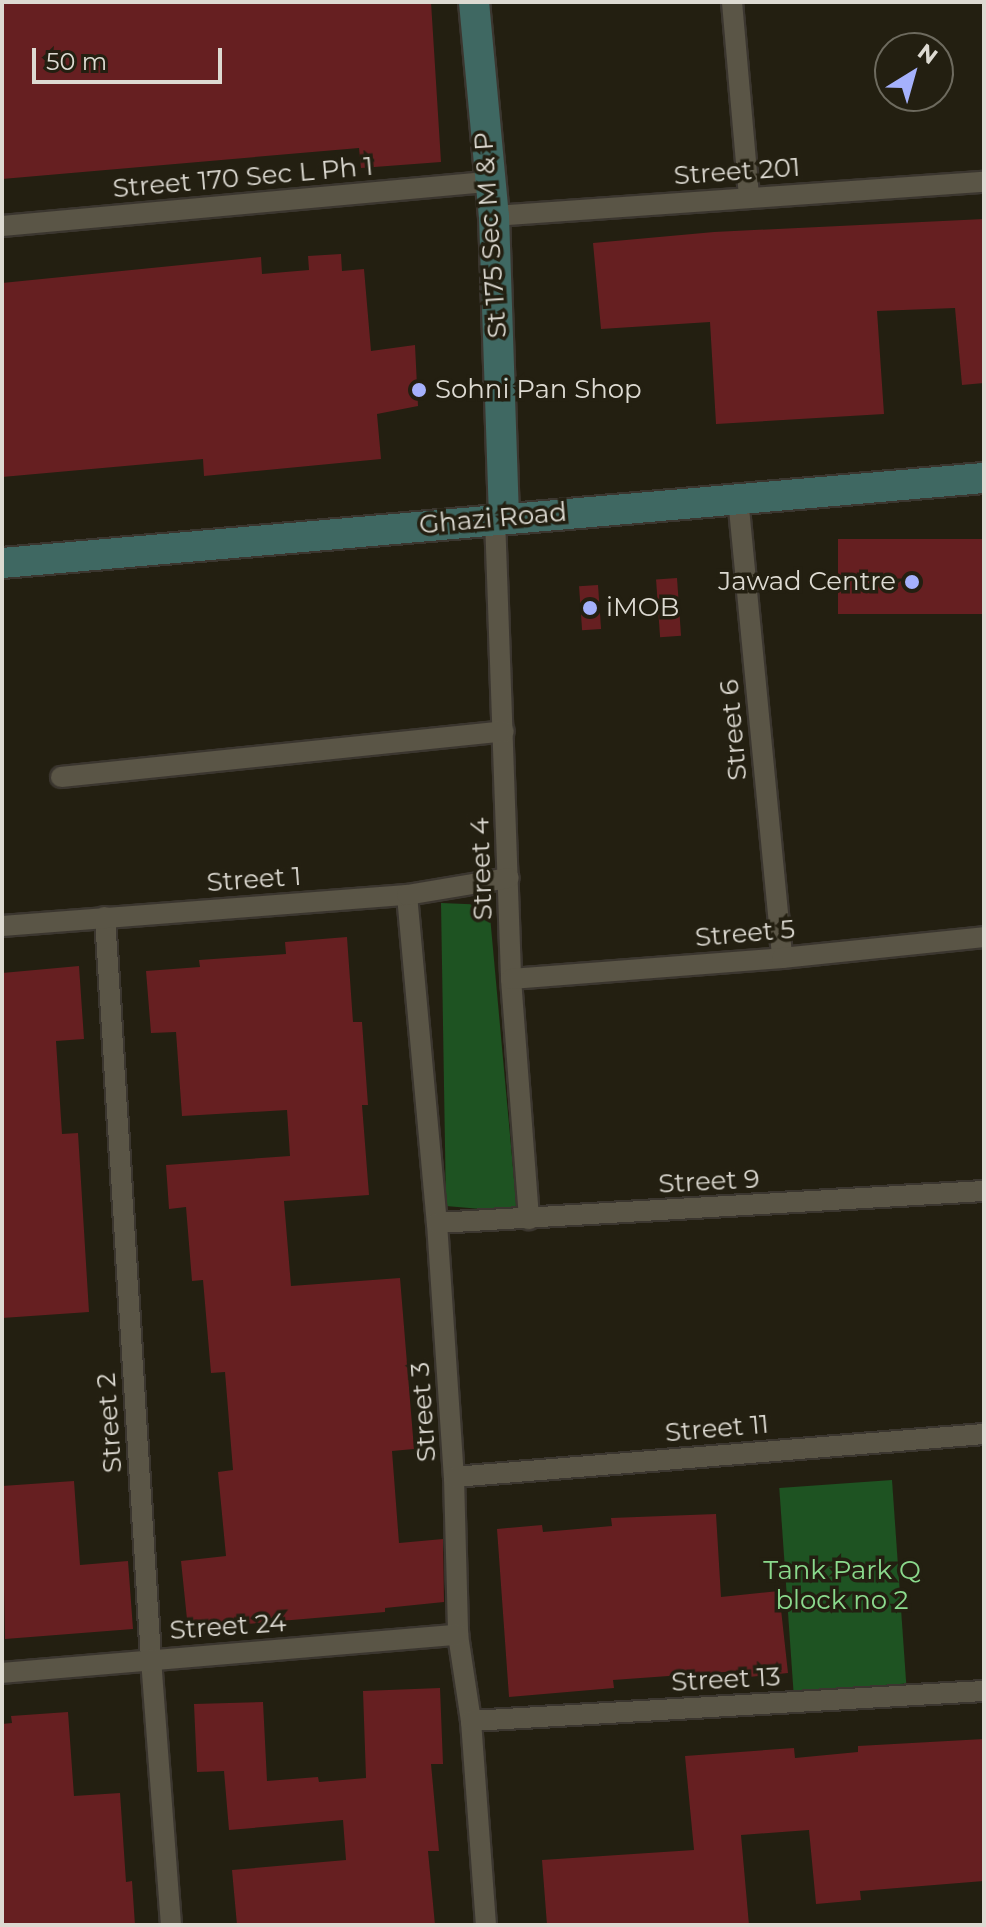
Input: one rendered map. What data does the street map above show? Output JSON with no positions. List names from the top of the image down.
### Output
{
  "streets": {
    "main road": ["St 175 Sec M & P", "Ghazi Road"],
    "street": [
      "Street 201",
      "Street 170 Sec L Ph 1",
      "Street 6",
      "Street 4",
      "Street 1",
      "Street 5",
      "Street 9",
      "Street 3",
      "Street 2",
      "Street 11",
      "Street 24",
      "Street 13"
    ]
  },
  "crossings": [
    ["Street 201", "St 175 Sec M & P"],
    ["Street 170 Sec L Ph 1", "St 175 Sec M & P"],
    ["St 175 Sec M & P", "Ghazi Road"],
    ["St 175 Sec M & P", "Street 4"],
    ["Ghazi Road", "Street 6"],
    ["Ghazi Road", "Street 4"],
    ["Street 6", "Street 5"],
    ["Street 4", "Street 1"],
    ["Street 4", "Street 5"],
    ["Street 4", "Street 9"],
    ["Street 1", "Street 3"],
    ["Street 1", "Street 2"],
    ["Street 9", "Street 3"],
    ["Street 3", "Street 11"],
    ["Street 3", "Street 24"],
    ["Street 3", "Street 13"],
    ["Street 2", "Street 24"]
  ],
  "parks": ["Tank Park Q block no 2"],
  "places": ["Sohni Pan Shop", "Jawad Centre", "iMOB"],
  "scale_bar": "50 m",
  "north": "top right"
}
